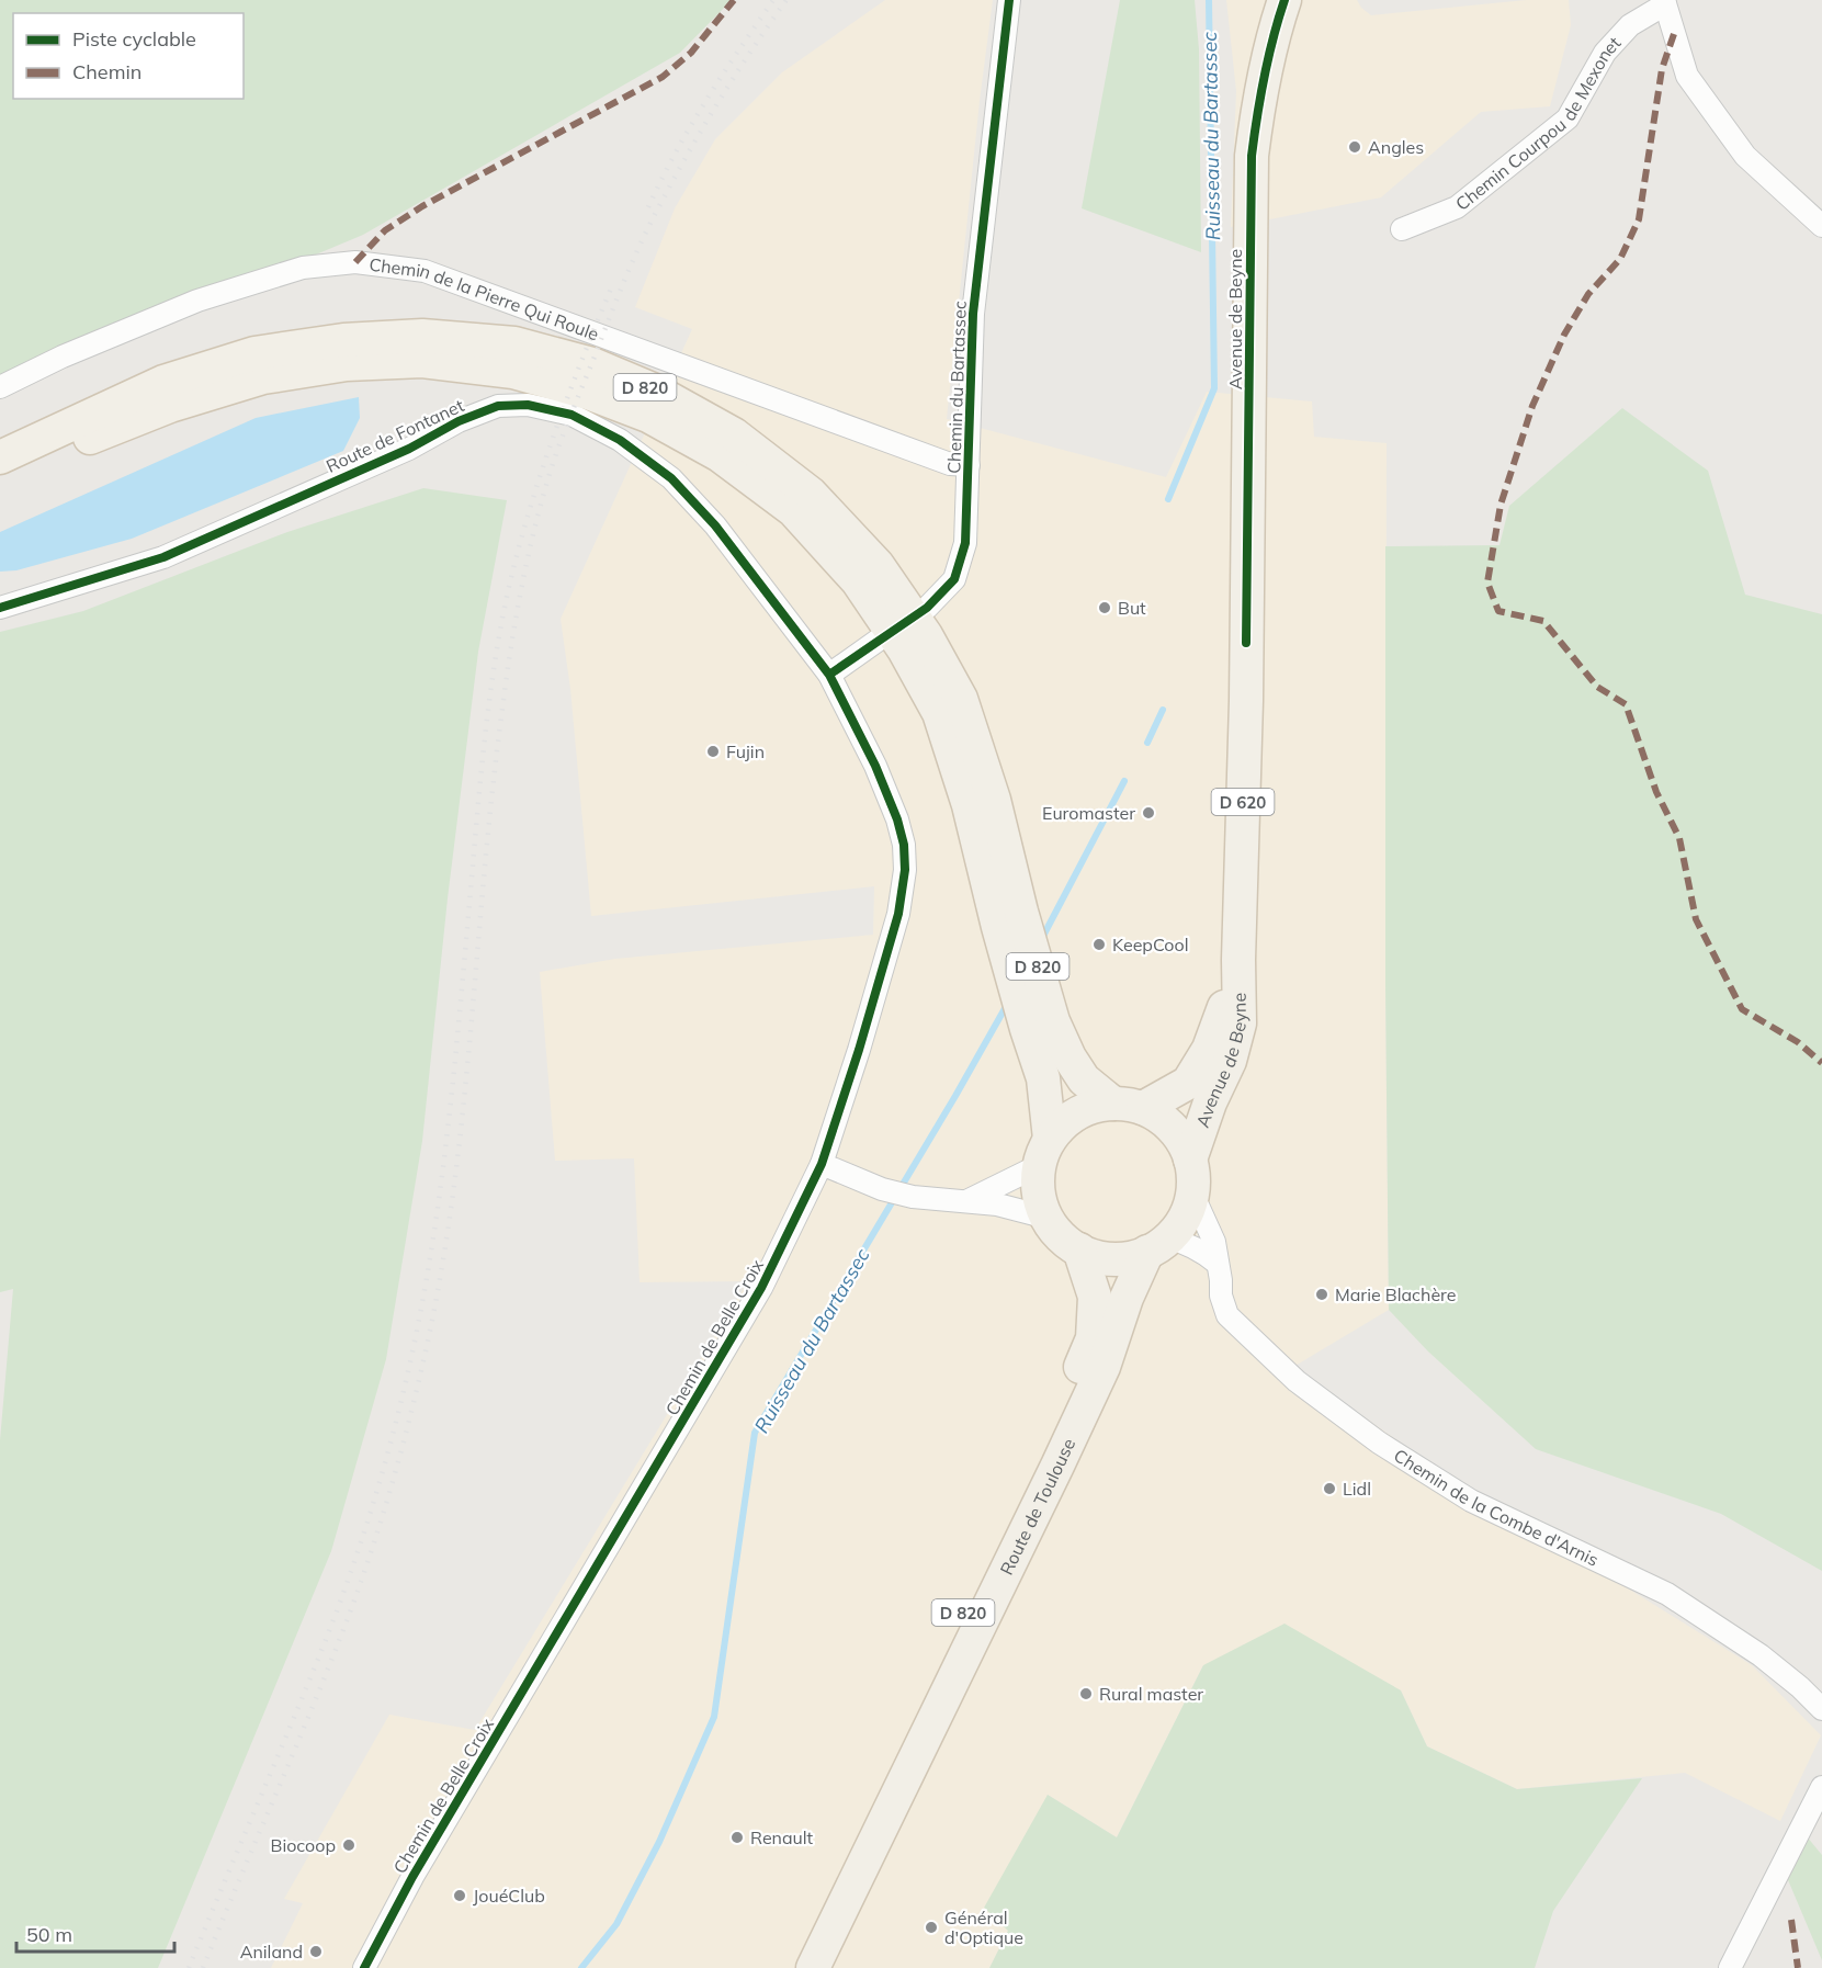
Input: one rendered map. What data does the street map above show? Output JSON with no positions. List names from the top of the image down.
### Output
{
  "streets": {
    "main road": [
      "Avenue de Beyne",
      "D 820",
      "D 620",
      "Route de Toulouse"
    ],
    "street": [
      "Chemin Courpou de Mexonet",
      "Chemin de la Pierre Qui Roule",
      "Chemin du Bartassec",
      "Route de Fontanet",
      "Chemin de Belle Croix",
      "Chemin de la Combe d'Arnis"
    ]
  },
  "crossings": [
    ["Chemin de la Pierre Qui Roule", "Chemin du Bartassec"],
    ["Avenue de Beyne", "D 820"],
    ["Avenue de Beyne", "Route de Toulouse"],
    ["Avenue de Beyne", "Chemin de la Combe d'Arnis"],
    ["D 820", "Route de Toulouse"],
    ["D 820", "Chemin de la Combe d'Arnis"],
    ["Route de Fontanet", "Chemin de Belle Croix"],
    ["Route de Toulouse", "Chemin de la Combe d'Arnis"]
  ],
  "water": ["Ruisseau du Bartassec"],
  "places": [
    "Angles",
    "But",
    "Fujin",
    "Euromaster",
    "KeepCool",
    "Marie Blachère",
    "Lidl",
    "Rural master",
    "Renault",
    "Biocoop",
    "JouéClub",
    "Général d'Optique",
    "Aniland"
  ],
  "legend": ["Piste cyclable", "Chemin"],
  "scale_bar": "50 m"
}
